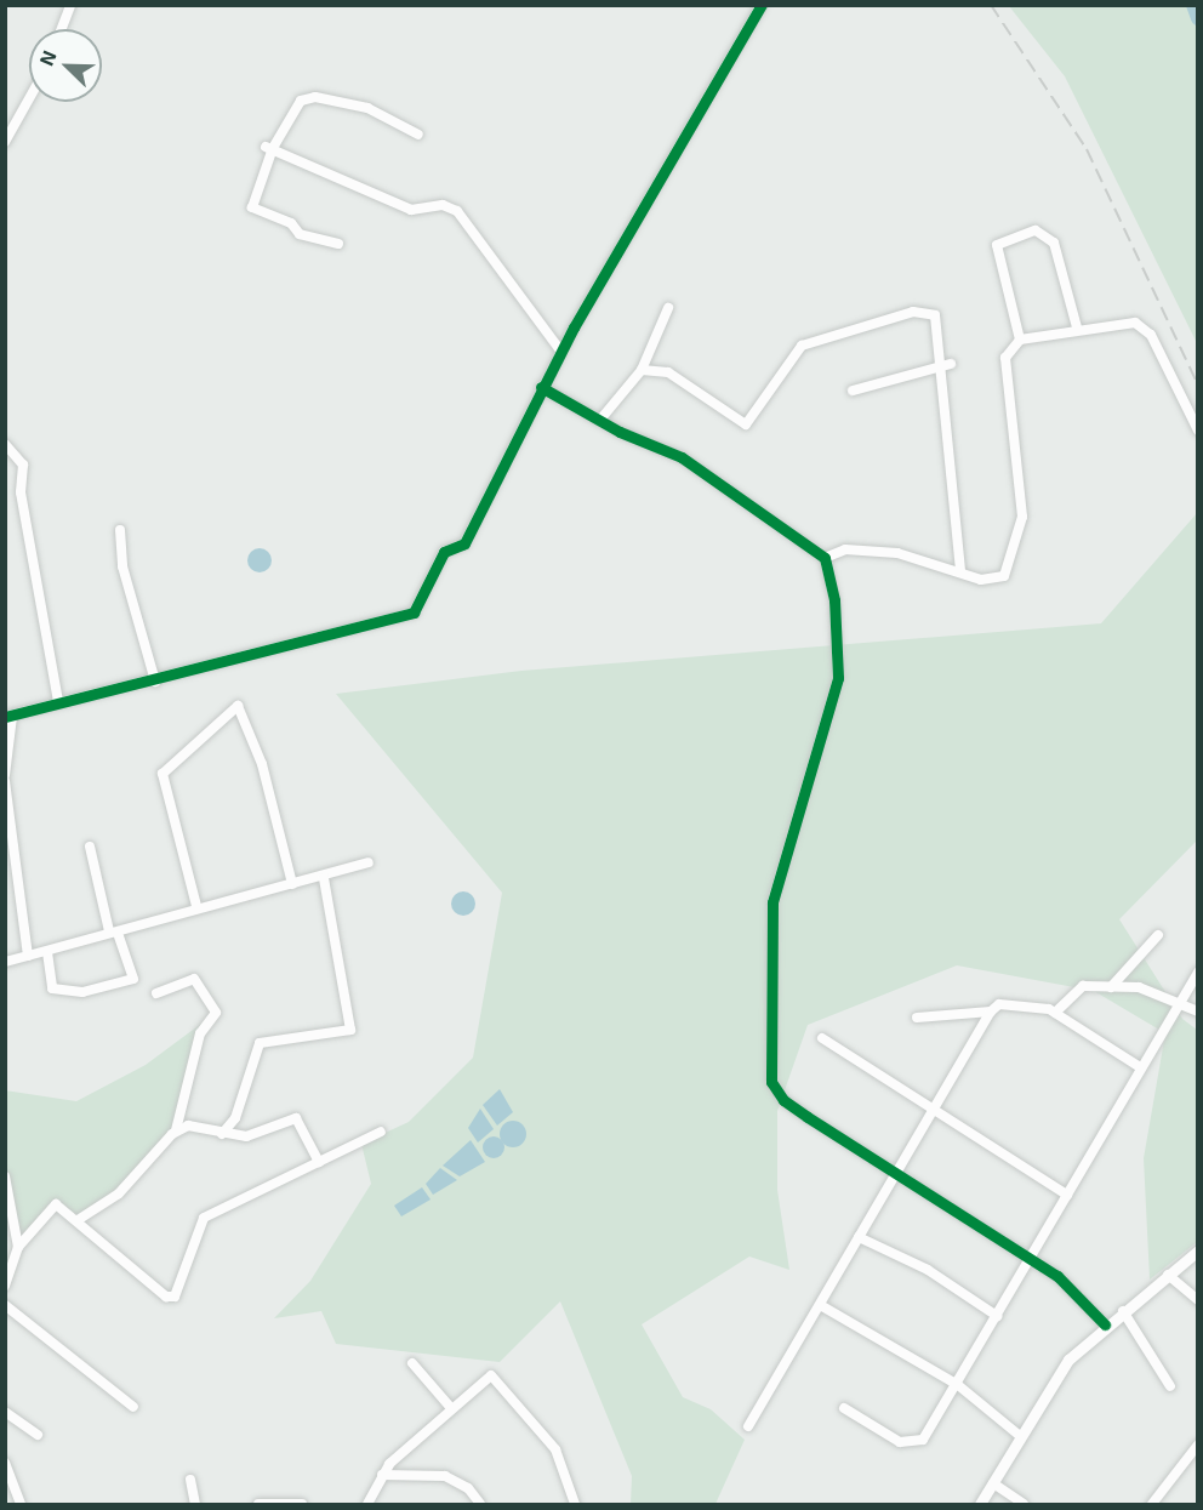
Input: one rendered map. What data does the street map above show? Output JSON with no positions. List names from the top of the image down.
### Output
{
  "north": "top left"
}
